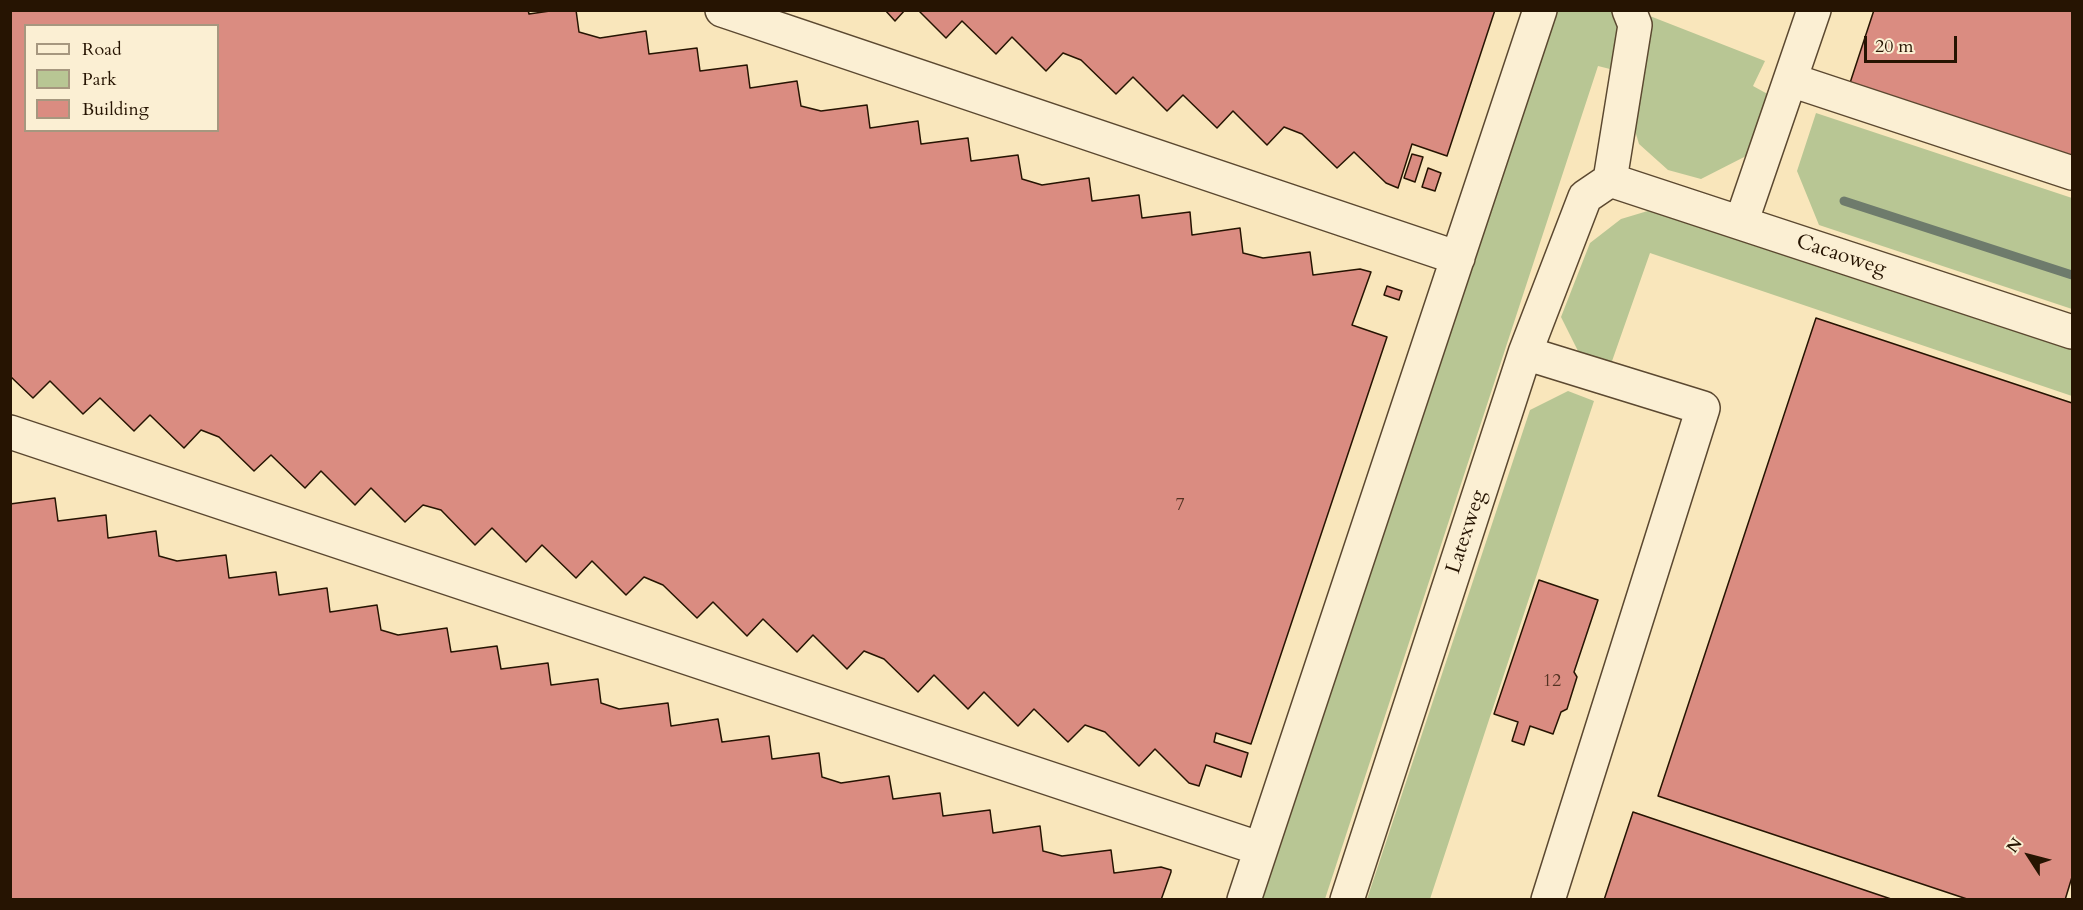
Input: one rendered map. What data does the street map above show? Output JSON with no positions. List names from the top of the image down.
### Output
{
  "streets": {
    "street": ["Cacaoweg", "Latexweg"]
  },
  "crossings": [
    ["Cacaoweg", "Latexweg"]
  ],
  "house_numbers": ["7", "12"],
  "legend": ["Road", "Park", "Building"],
  "scale_bar": "20 m",
  "north": "top left"
}
